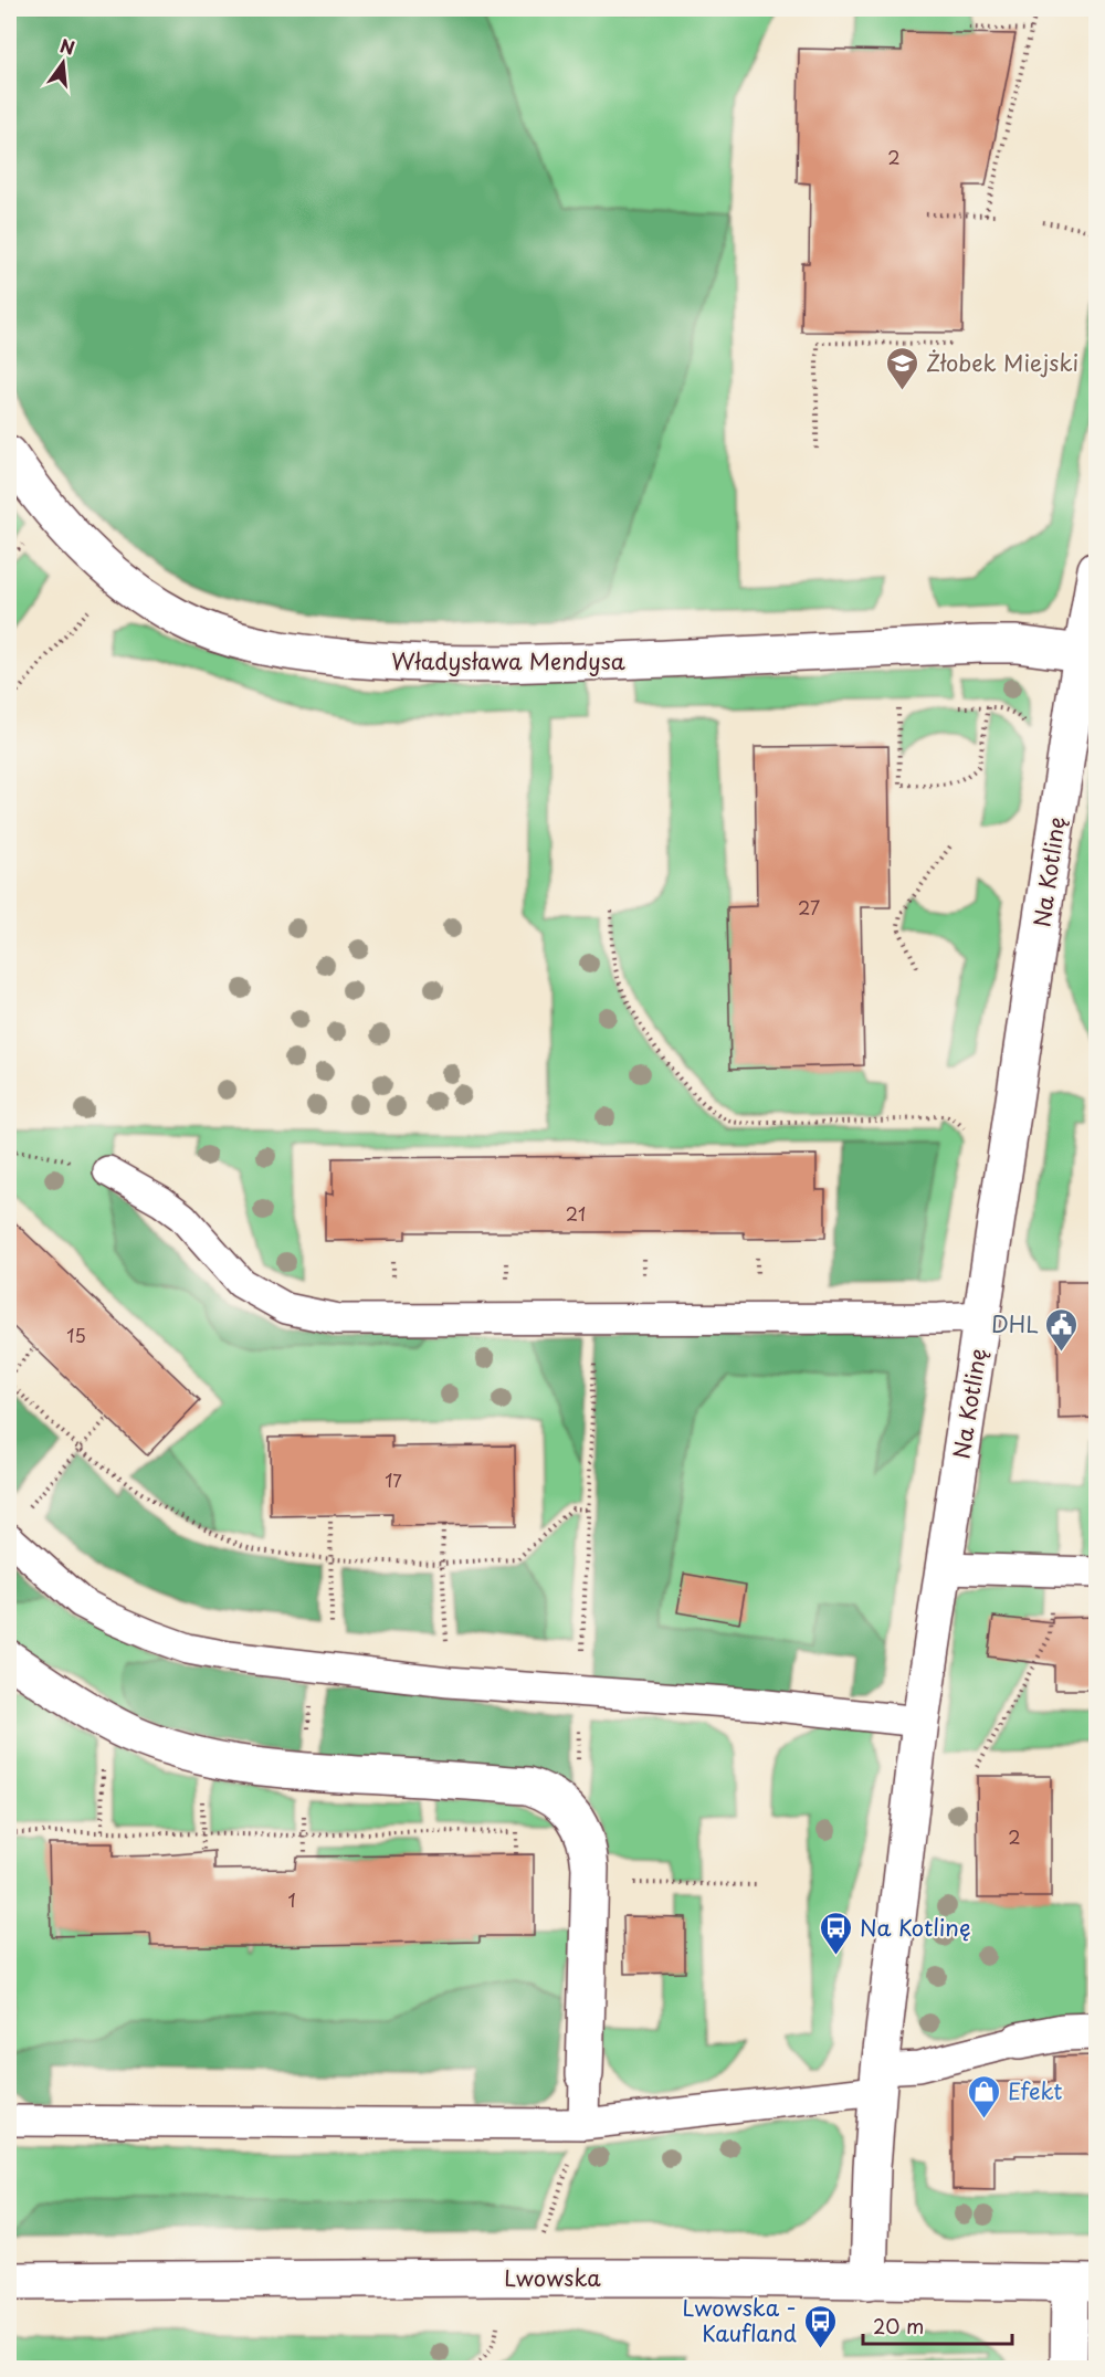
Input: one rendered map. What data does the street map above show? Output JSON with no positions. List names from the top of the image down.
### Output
{
  "streets": {
    "street": ["Władysława Mendysa", "Na Kotlinę", "Lwowska"]
  },
  "crossings": [
    ["Władysława Mendysa", "Na Kotlinę"],
    ["Na Kotlinę", "Lwowska"]
  ],
  "places": {
    "school or university": ["Żłobek Miejski"],
    "public building": ["DHL"],
    "bus stop": ["Na Kotlinę", "Lwowska - Kaufland"],
    "shop": ["Efekt"]
  },
  "house_numbers": [
    "2",
    "27",
    "21",
    "15",
    "17",
    "2",
    "1"
  ],
  "scale_bar": "20 m",
  "north": "top"
}
